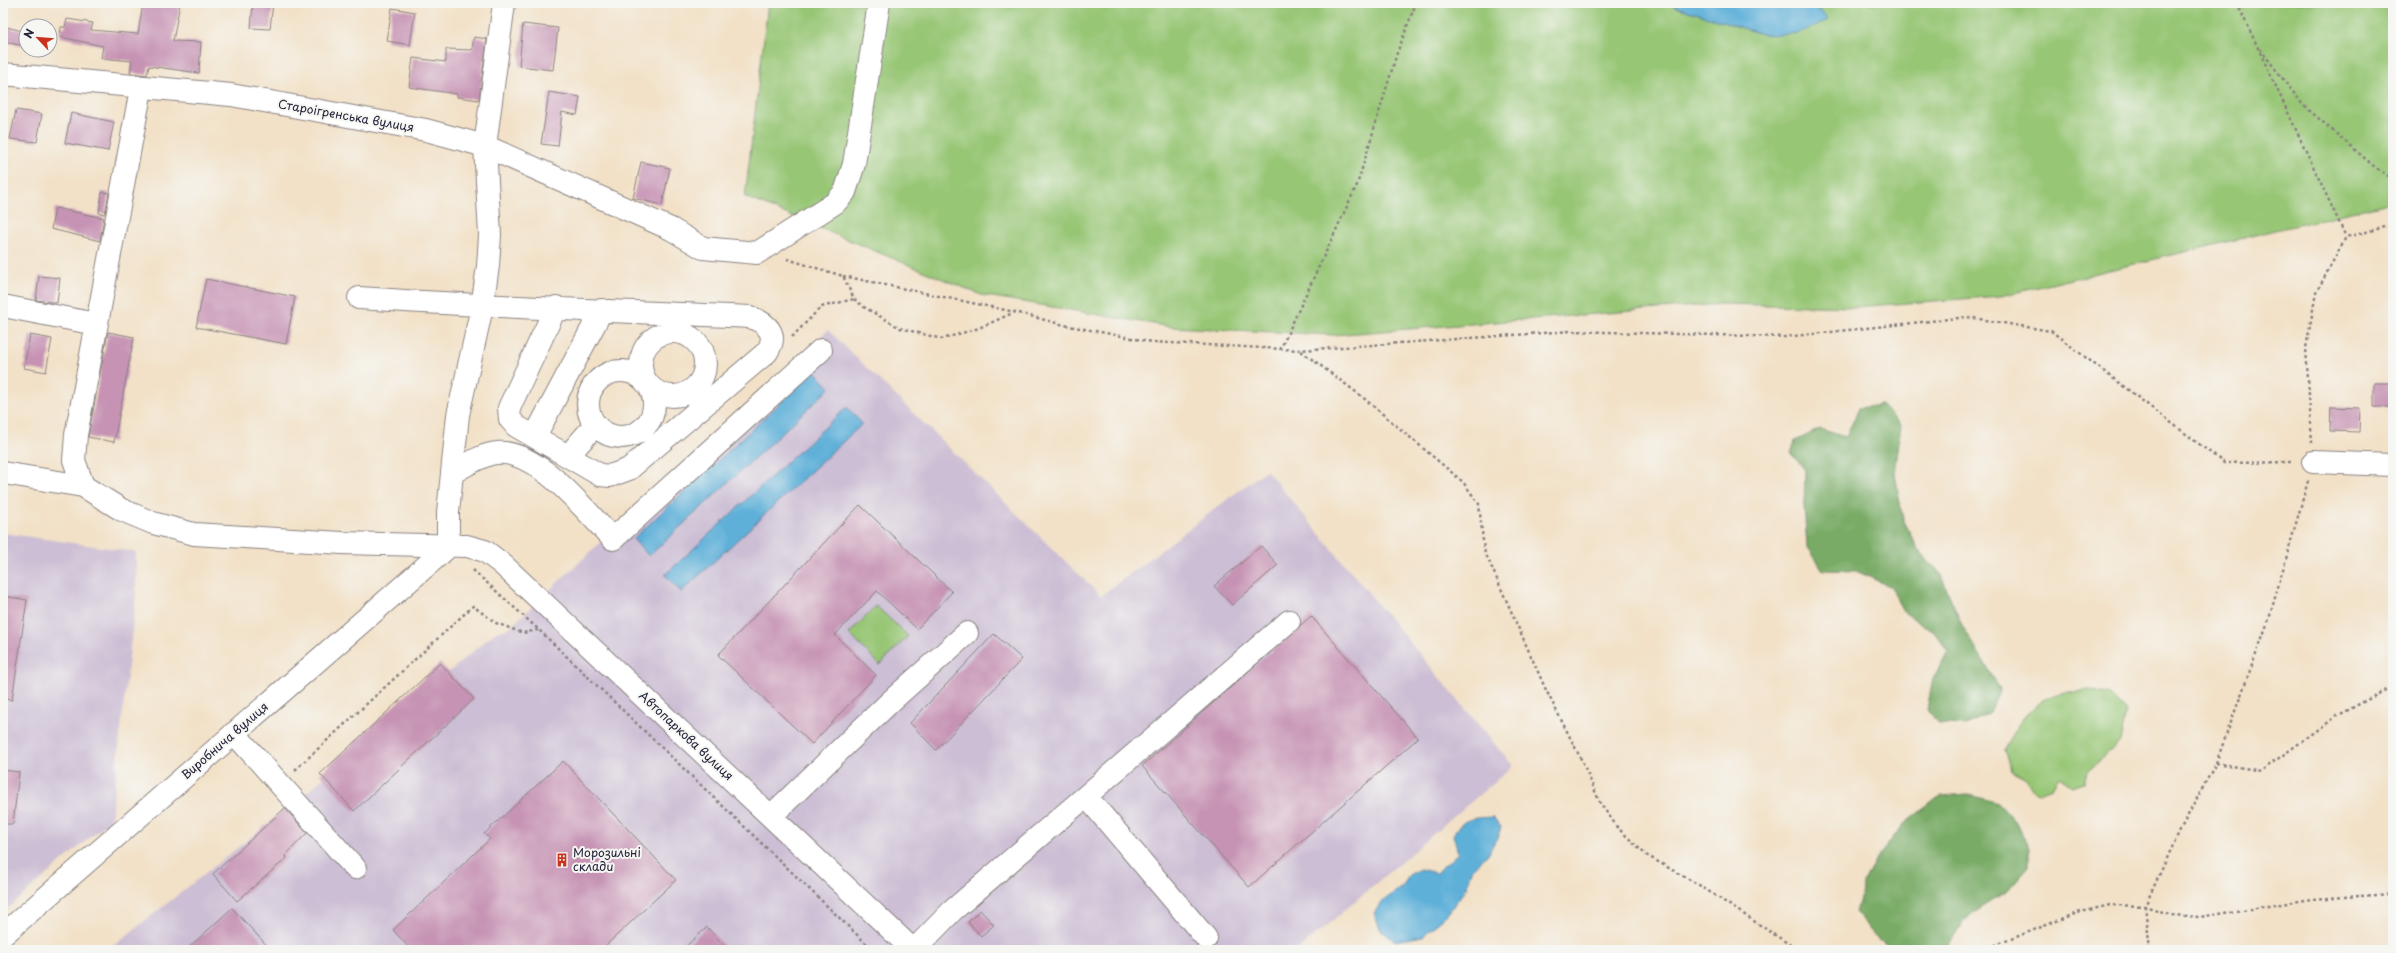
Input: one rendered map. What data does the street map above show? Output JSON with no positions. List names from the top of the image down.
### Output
{
  "streets": {
    "street": ["Староігренська вулиця", "Автопаркова вулиця", "Виробнича вулиця"]
  },
  "crossings": [
    ["Автопаркова вулиця", "Виробнича вулиця"]
  ],
  "places": {
    "building": ["Морозильні склади"]
  },
  "north": "top left"
}
